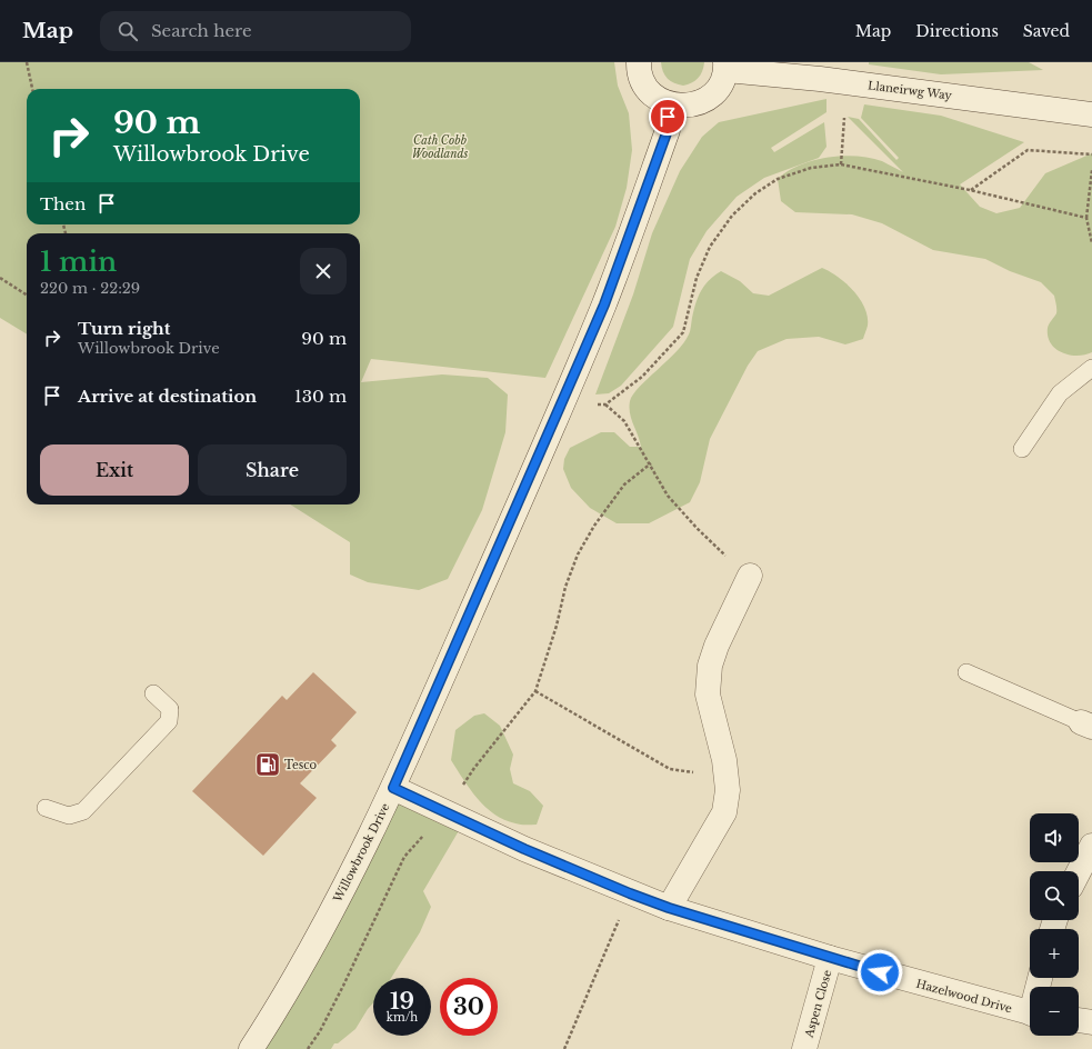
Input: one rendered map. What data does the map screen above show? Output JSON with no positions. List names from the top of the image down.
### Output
{
  "streets": {
    "street": [
      "Llaneirwg Way",
      "Willowbrook Drive",
      "Hazelwood Drive",
      "Aspen Close"
    ]
  },
  "crossings": [
    ["Willowbrook Drive", "Hazelwood Drive"],
    ["Hazelwood Drive", "Aspen Close"]
  ],
  "parks": ["Cath Cobb Woodlands"],
  "places": {
    "fuel station": ["Tesco"]
  },
  "page": {
    "header": "Map",
    "search": "Search here",
    "nav": ["Map", "Directions", "Saved"],
    "turn": ["90 m", "Willowbrook Drive"],
    "then": "Then",
    "heading": ["1 min", "220 m · 22:29"],
    "list": [
      {
        "name": "Turn right",
        "note": "Willowbrook Drive",
        "value": "90 m"
      },
      {
        "name": "Arrive at destination",
        "value": "130 m"
      }
    ],
    "buttons": ["Exit", "Share"],
    "map_buttons": ["+", "−"],
    "speed": "19 km/h",
    "limit": "30"
  }
}
